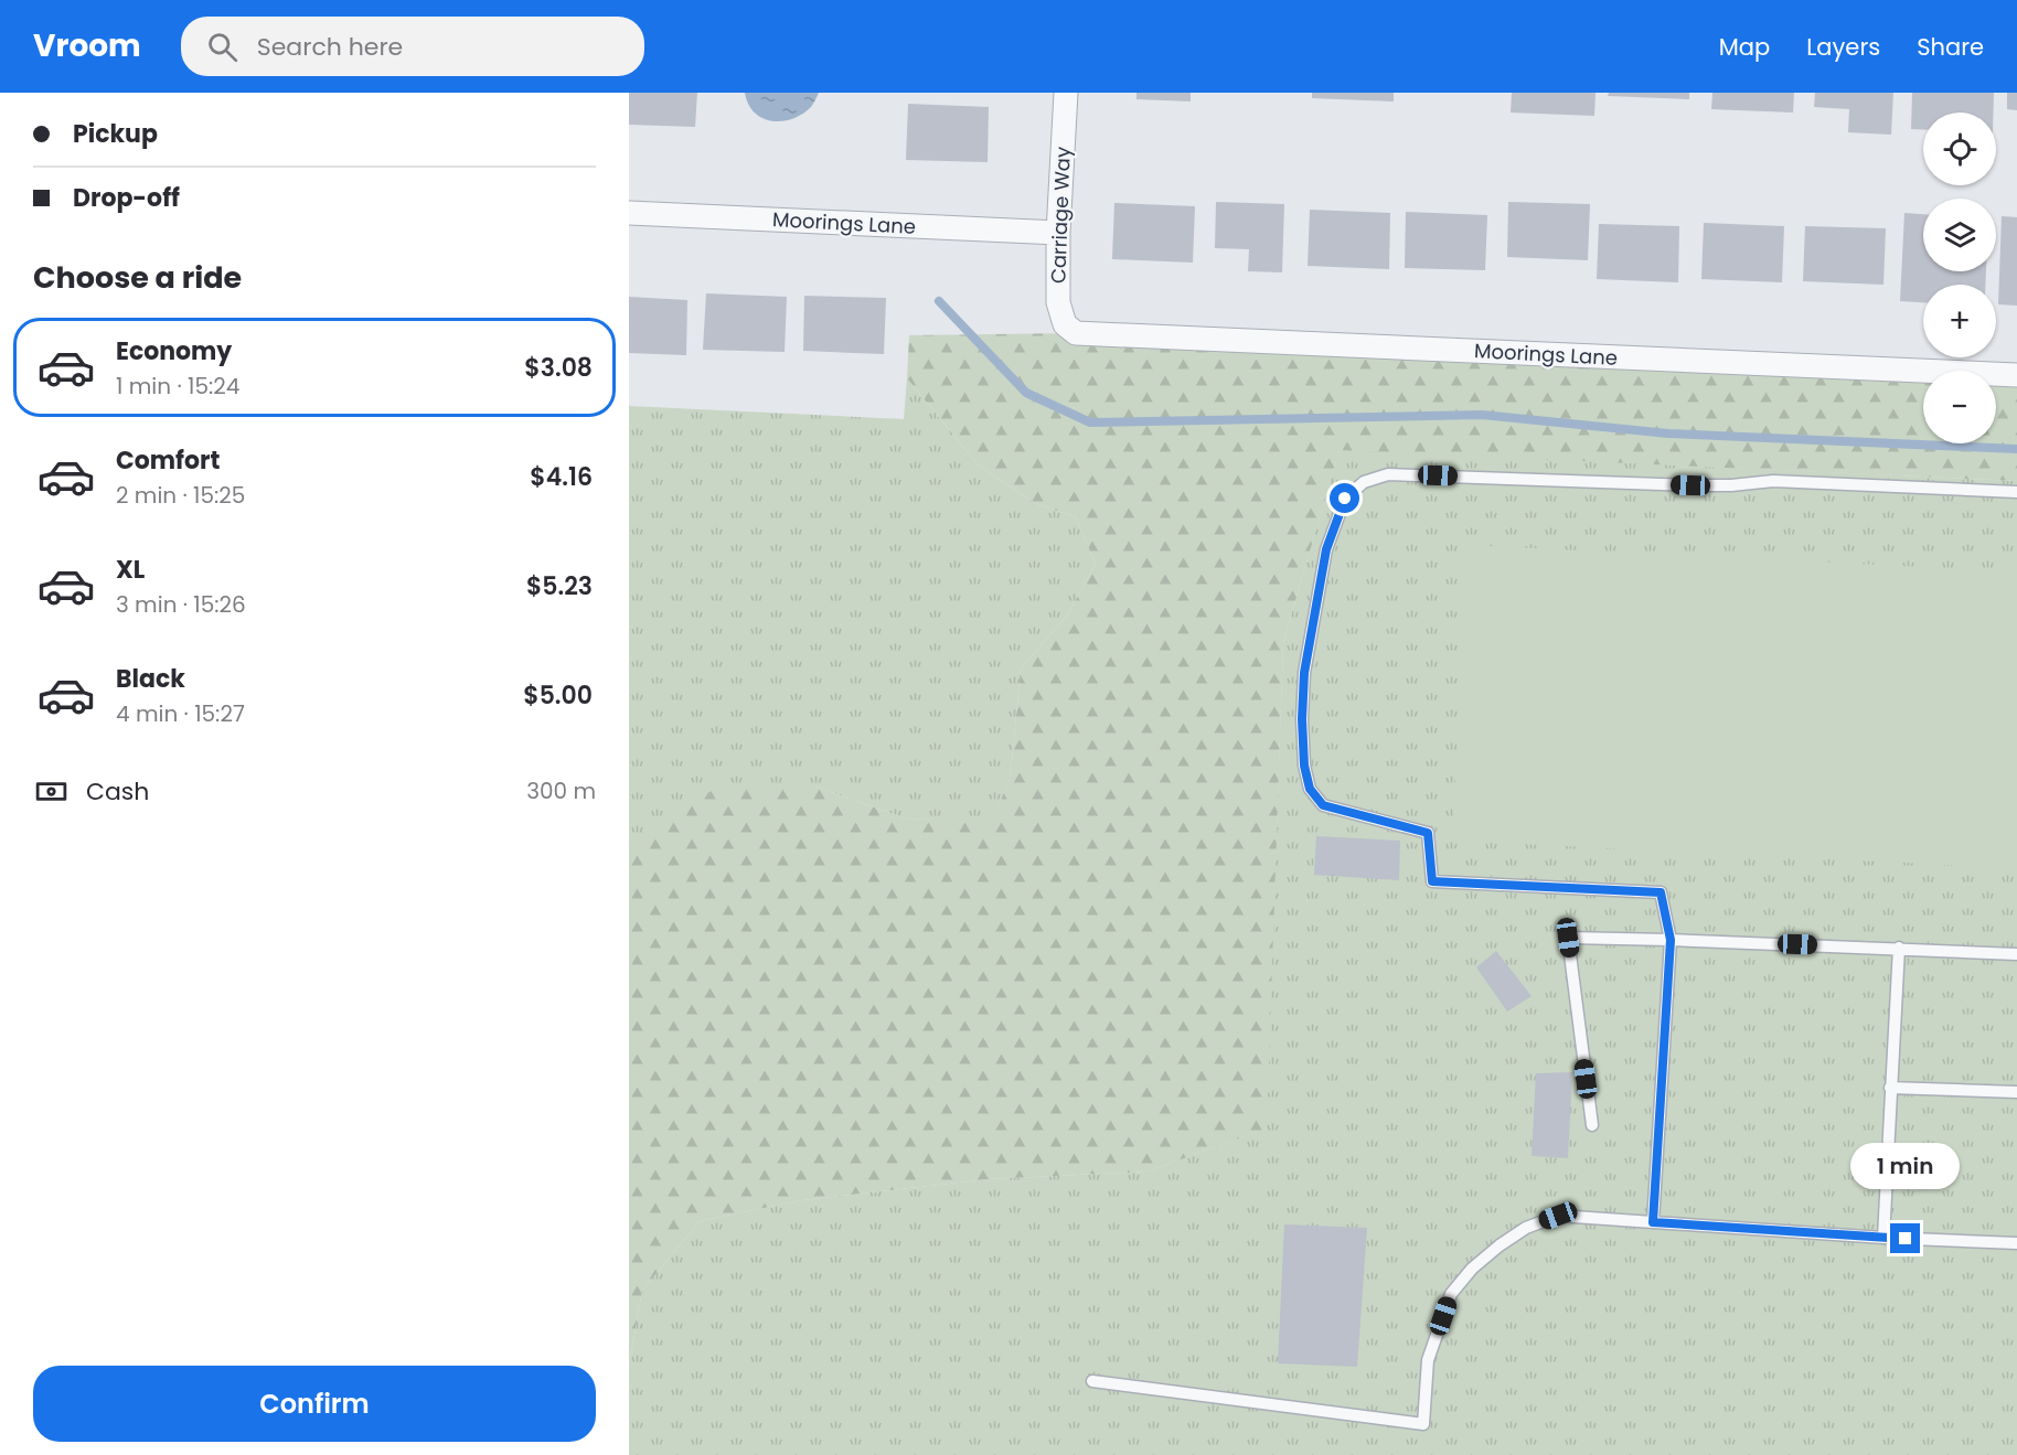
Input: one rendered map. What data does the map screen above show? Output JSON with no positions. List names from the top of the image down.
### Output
{
  "streets": {
    "street": ["Carriage Way", "Moorings Lane"]
  },
  "crossings": [
    ["Carriage Way", "Moorings Lane"]
  ],
  "page": {
    "header": "Vroom",
    "search": "Search here",
    "nav": ["Map", "Layers", "Share"],
    "banner": ["Pickup", "Drop-off"],
    "map_buttons": ["+", "−"],
    "heading": "Choose a ride",
    "list": [
      {
        "name": "Economy",
        "note": "1 min · 15:24",
        "value": "$3.08"
      },
      {
        "name": "Comfort",
        "note": "2 min · 15:25",
        "value": "$4.16"
      },
      {
        "name": "XL",
        "note": "3 min · 15:26",
        "value": "$5.23"
      },
      {
        "name": "Black",
        "note": "4 min · 15:27",
        "value": "$5.00"
      }
    ],
    "pay": ["Cash", "300 m"],
    "bubble": "1 min",
    "buttons": "Confirm"
  }
}
